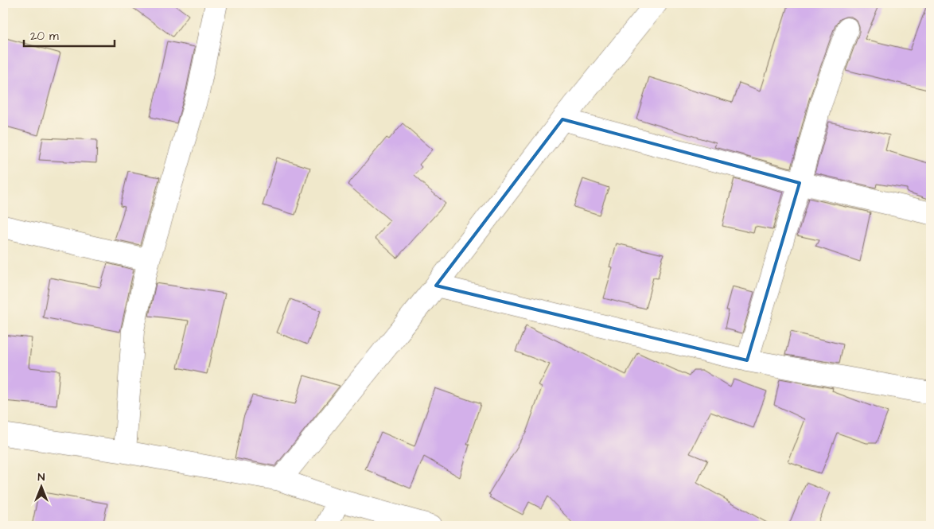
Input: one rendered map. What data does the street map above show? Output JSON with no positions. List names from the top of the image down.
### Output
{
  "scale_bar": "20 m",
  "north": "top"
}
